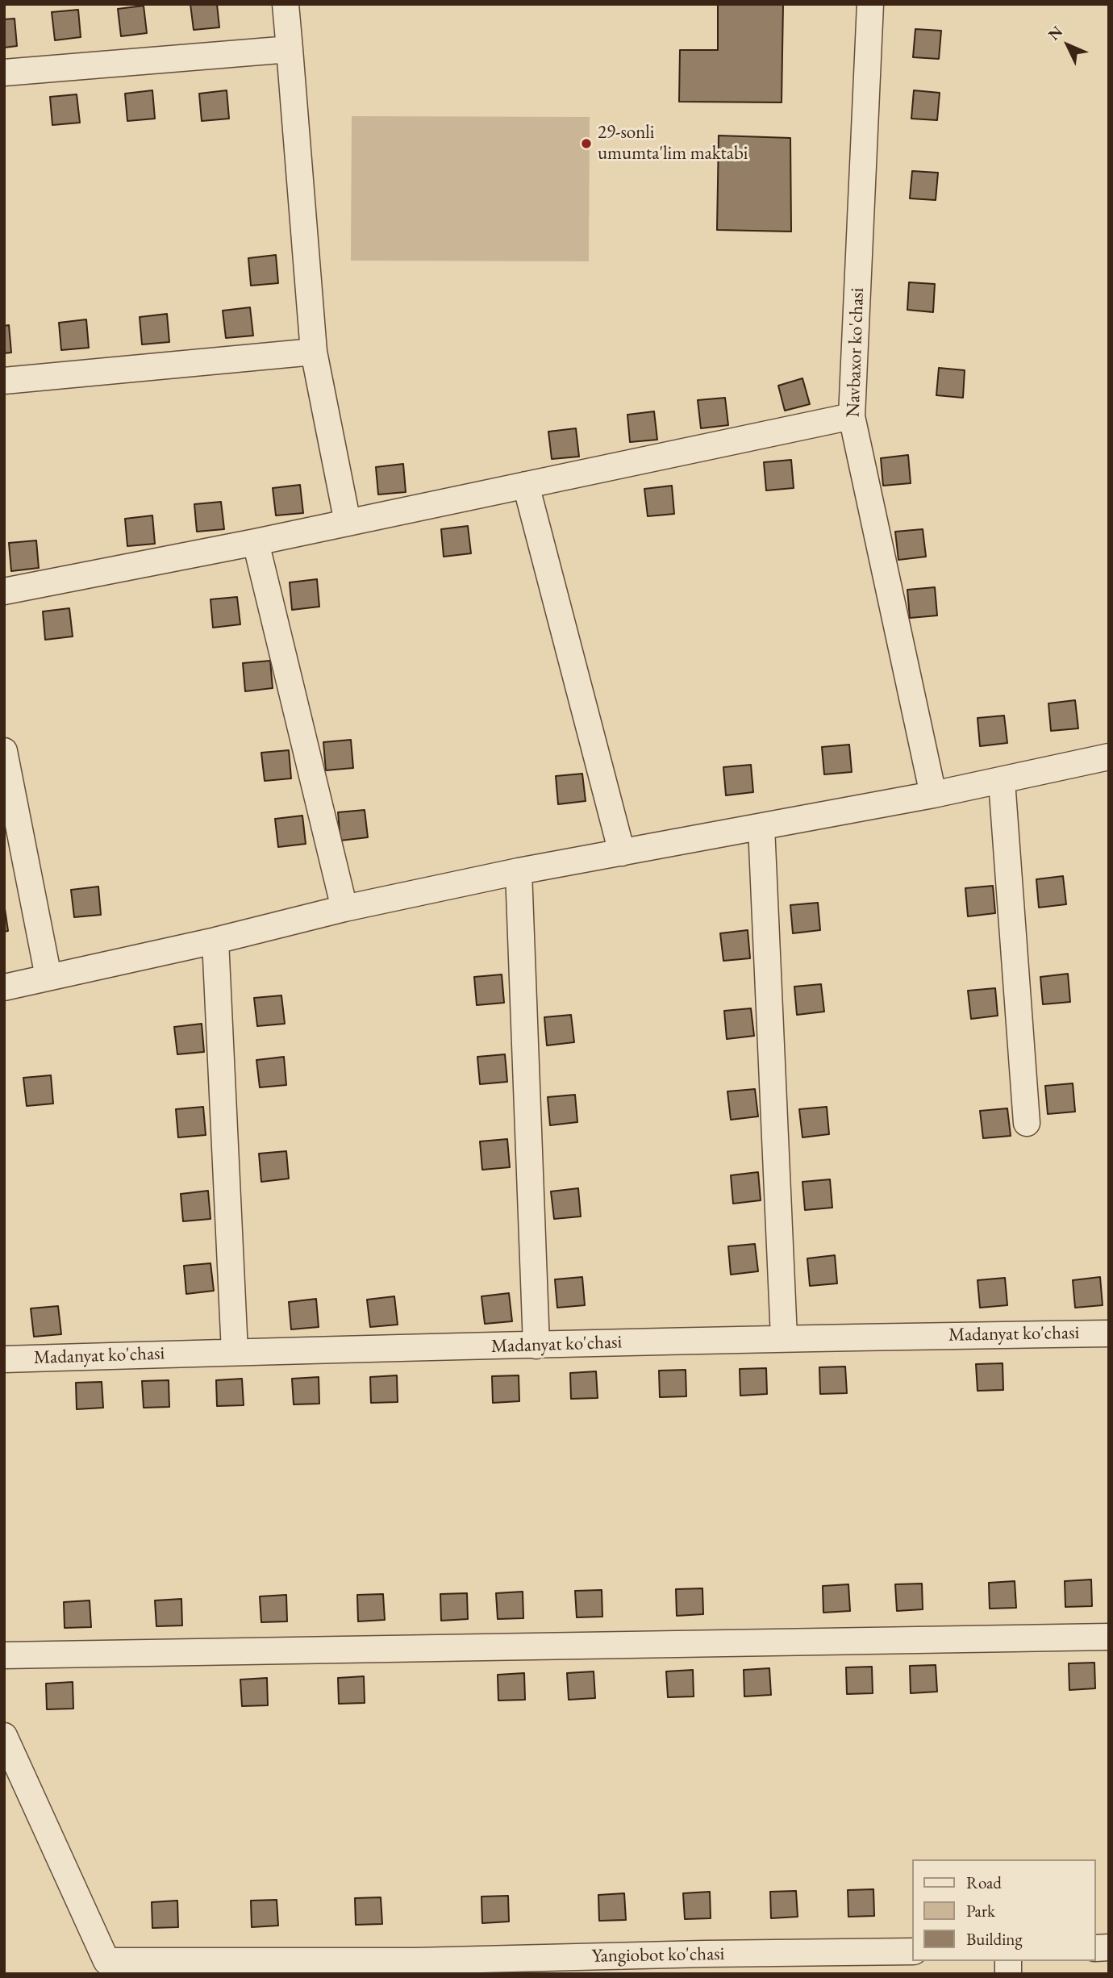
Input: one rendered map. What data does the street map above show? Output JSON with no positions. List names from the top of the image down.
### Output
{
  "streets": {
    "street": ["Navbaxor ko'chasi", "Madanyat ko'chasi", "Yangiobot ko'chasi"]
  },
  "places": ["29-sonli umumta'lim maktabi"],
  "legend": ["Road", "Park", "Building"],
  "north": "top left"
}
